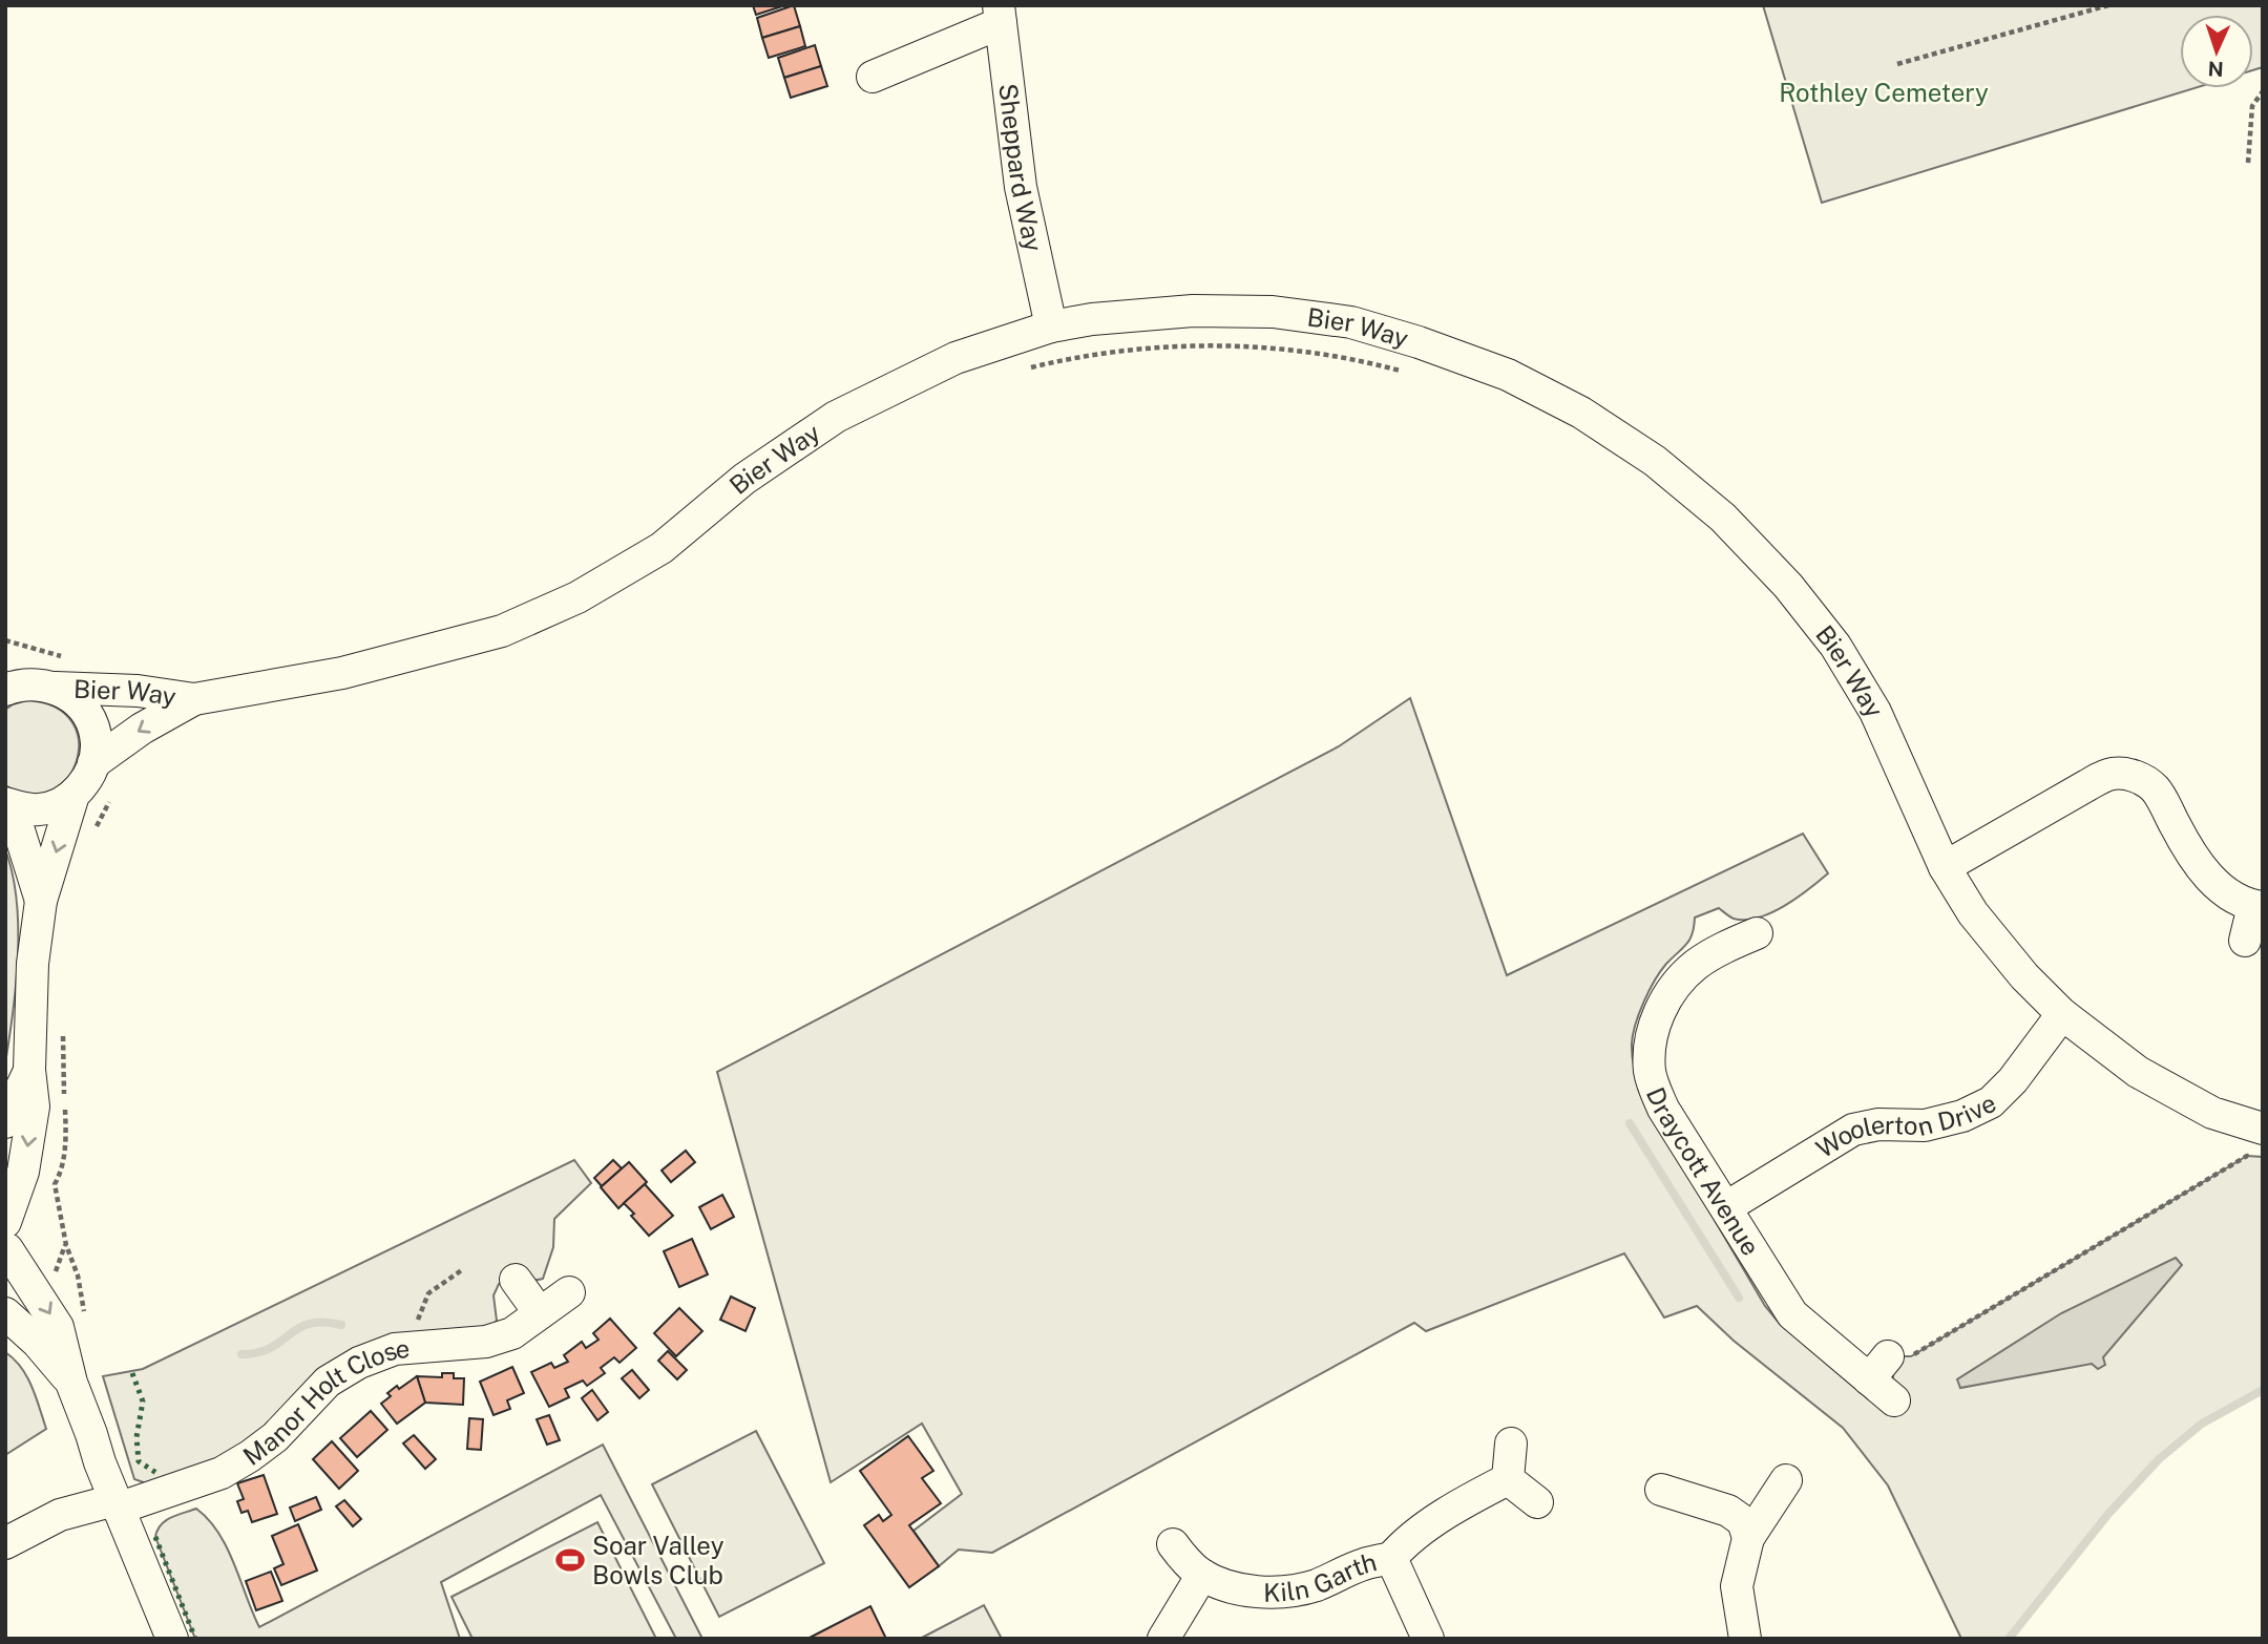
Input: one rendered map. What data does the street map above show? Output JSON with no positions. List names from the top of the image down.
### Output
{
  "streets": {
    "street": [
      "Sheppard Way",
      "Bier Way",
      "Woolerton Drive",
      "Draycott Avenue",
      "Manor Holt Close",
      "Kiln Garth"
    ]
  },
  "crossings": [
    ["Sheppard Way", "Bier Way"],
    ["Bier Way", "Woolerton Drive"],
    ["Woolerton Drive", "Draycott Avenue"]
  ],
  "parks": ["Rothley Cemetery"],
  "places": {
    "sports": ["Soar Valley Bowls Club"]
  },
  "north": "bottom"
}
